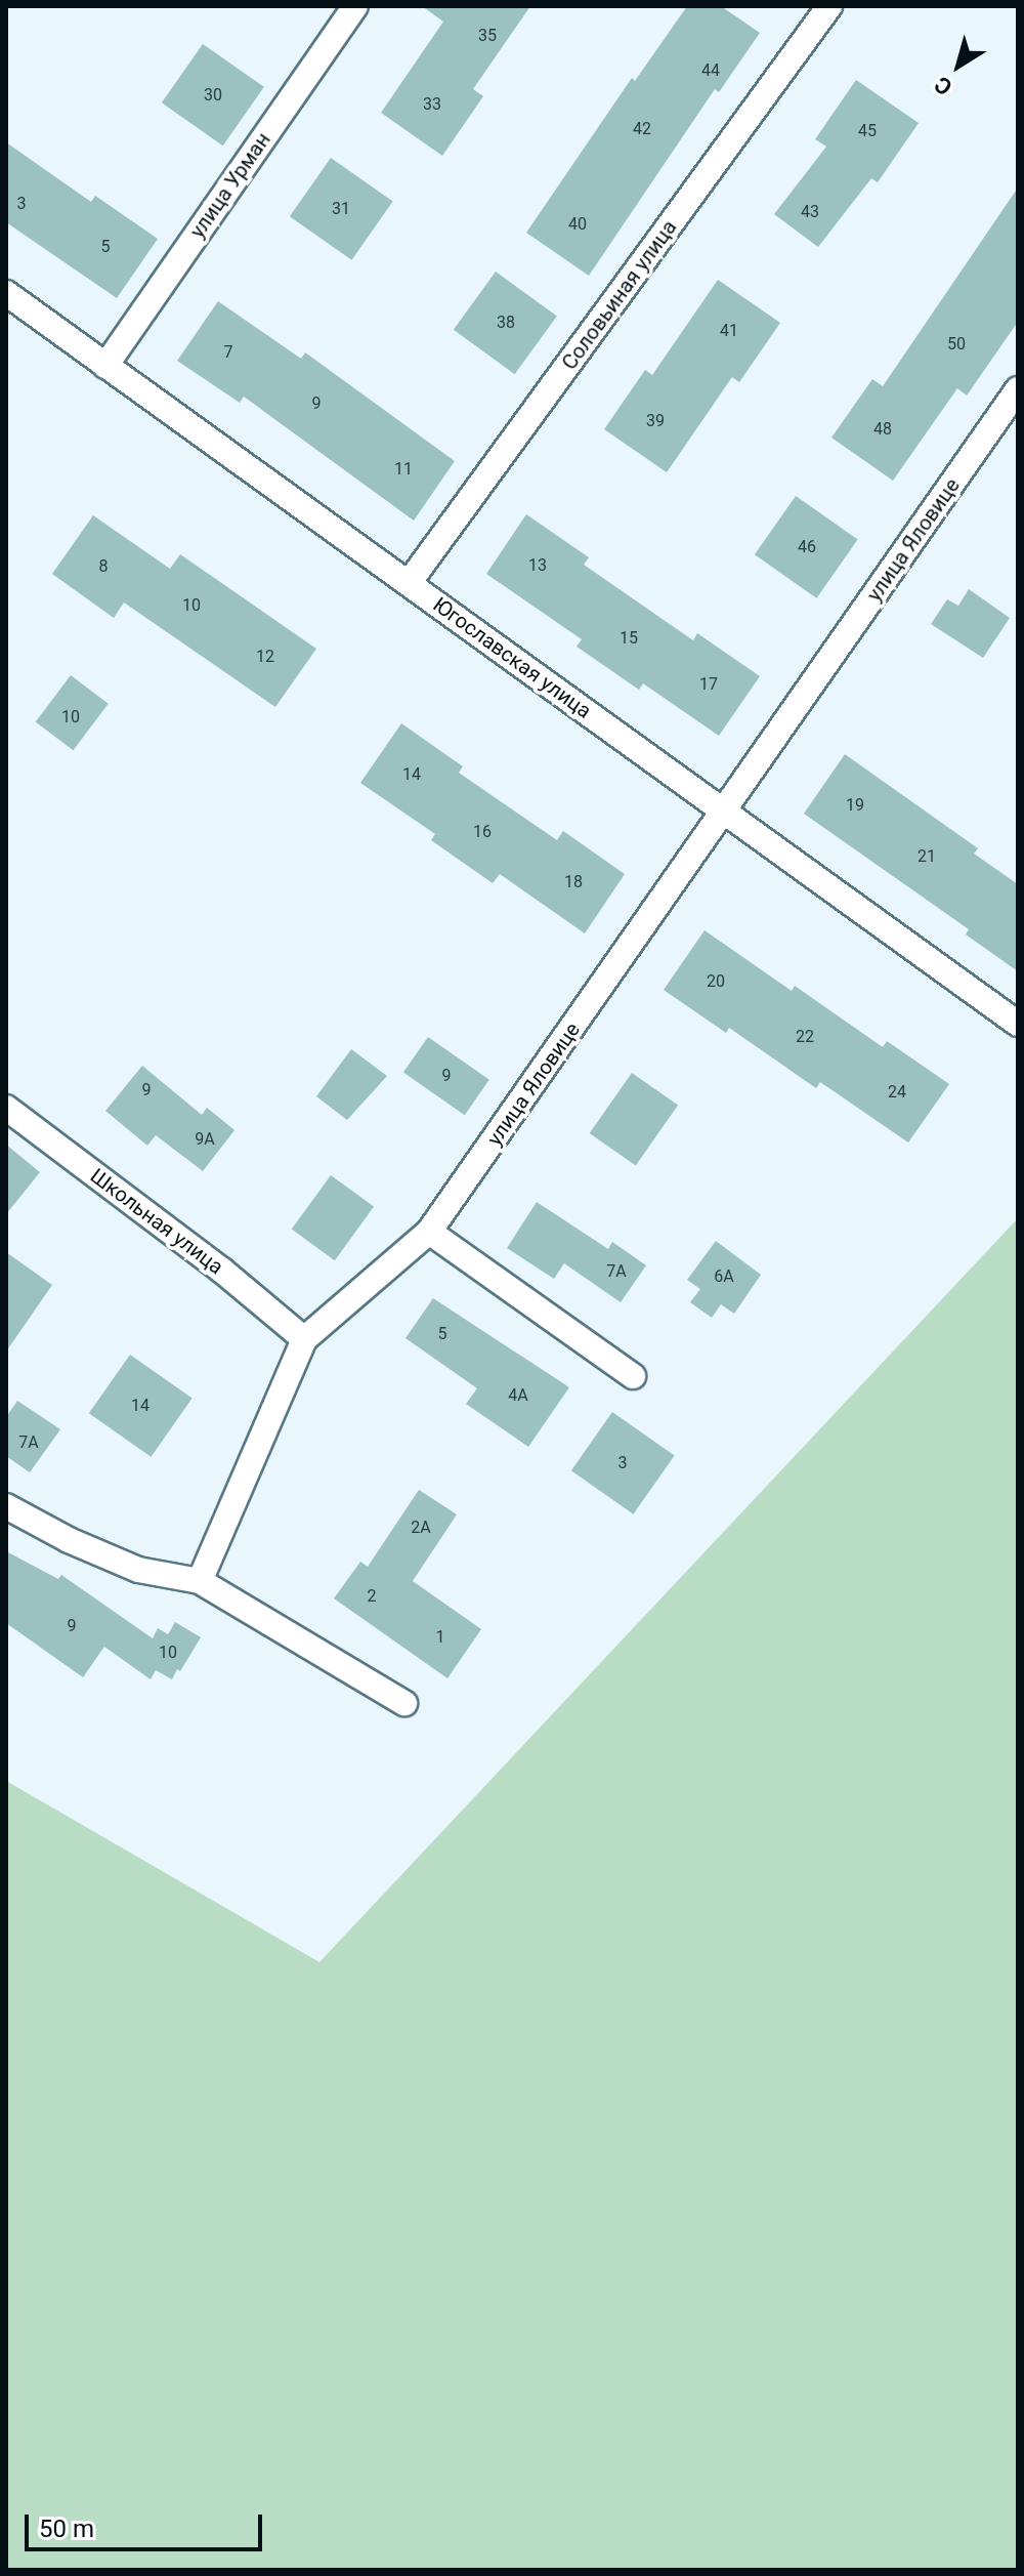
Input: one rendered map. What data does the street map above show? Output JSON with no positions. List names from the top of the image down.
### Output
{
  "streets": {
    "street": [
      "улица Урман",
      "Соловьиная улица",
      "улица Яловице",
      "Югославская улица",
      "Школьная улица"
    ]
  },
  "crossings": [
    ["улица Урман", "Югославская улица"],
    ["Соловьиная улица", "Югославская улица"],
    ["улица Яловице", "Югославская улица"],
    ["улица Яловице", "Школьная улица"]
  ],
  "house_numbers": [
    "35",
    "44",
    "30",
    "33",
    "42",
    "45",
    "3",
    "31",
    "43",
    "40",
    "5",
    "38",
    "41",
    "50",
    "7",
    "9",
    "39",
    "48",
    "11",
    "46",
    "13",
    "8",
    "10",
    "15",
    "12",
    "17",
    "10",
    "14",
    "19",
    "16",
    "21",
    "18",
    "20",
    "22",
    "9",
    "9",
    "24",
    "9А",
    "7А",
    "6А",
    "5",
    "4А",
    "14",
    "7А",
    "3",
    "2А",
    "2",
    "9",
    "1",
    "10"
  ],
  "scale_bar": "50 m",
  "north": "bottom left"
}
